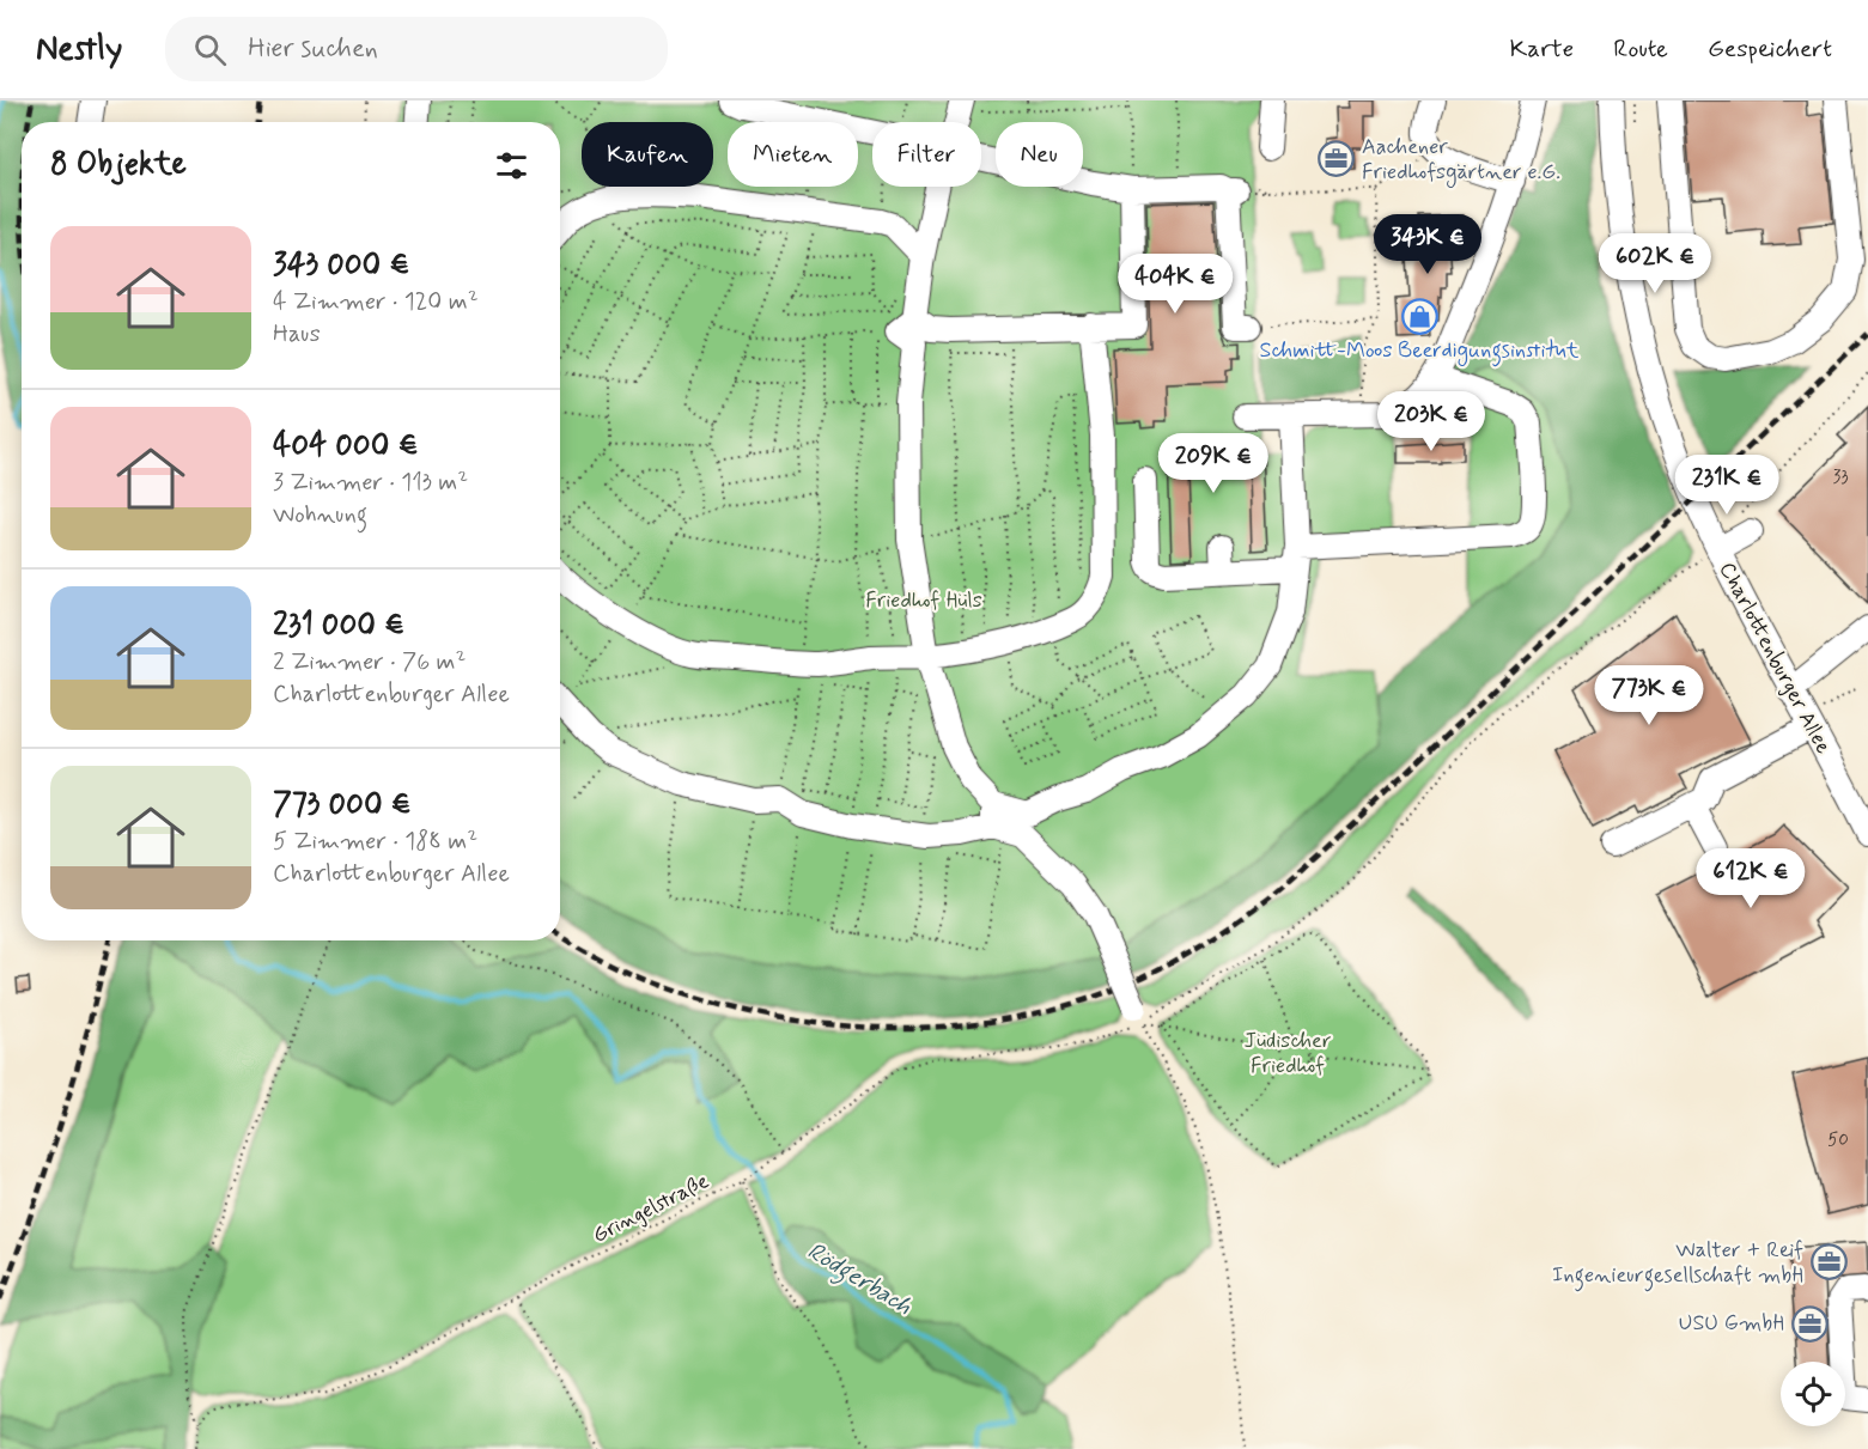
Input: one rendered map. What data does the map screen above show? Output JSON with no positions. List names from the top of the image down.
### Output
{
  "streets": {
    "street": ["Charlottenburger Allee"],
    "path": ["Gringelstraße"]
  },
  "water": ["Rödgerbach"],
  "parks": ["Friedhof Hüls", "Jüdischer Friedhof"],
  "places": {
    "office": ["Aachener Friedhofsgärtner e.G.", "Walter + Reif Ingenieurgesellschaft mbH", "USU GmbH"],
    "shop": ["Schmitt-Moos Beerdigungsinstitut"]
  },
  "house_numbers": ["33", "50"],
  "page": {
    "header": "Nestly",
    "search": "Hier suchen",
    "nav": ["Karte", "Route", "Gespeichert"],
    "chip": [
      "Kaufen",
      "Mieten",
      "Filter",
      "Neu"
    ],
    "heading": "8 Objekte",
    "list": [
      {
        "name": "343 000 €",
        "note": "4 Zimmer · 120 m² · Haus"
      },
      {
        "name": "404 000 €",
        "note": "3 Zimmer · 113 m² · Wohnung"
      },
      {
        "name": "231 000 €",
        "note": "2 Zimmer · 76 m² · Charlottenburger Allee"
      },
      {
        "name": "773 000 €",
        "note": "5 Zimmer · 188 m² · Charlottenburger Allee"
      }
    ],
    "price": [
      "343K €",
      "602K €",
      "404K €",
      "203K €",
      "209K €",
      "231K €",
      "773K €",
      "612K €"
    ]
  }
}
